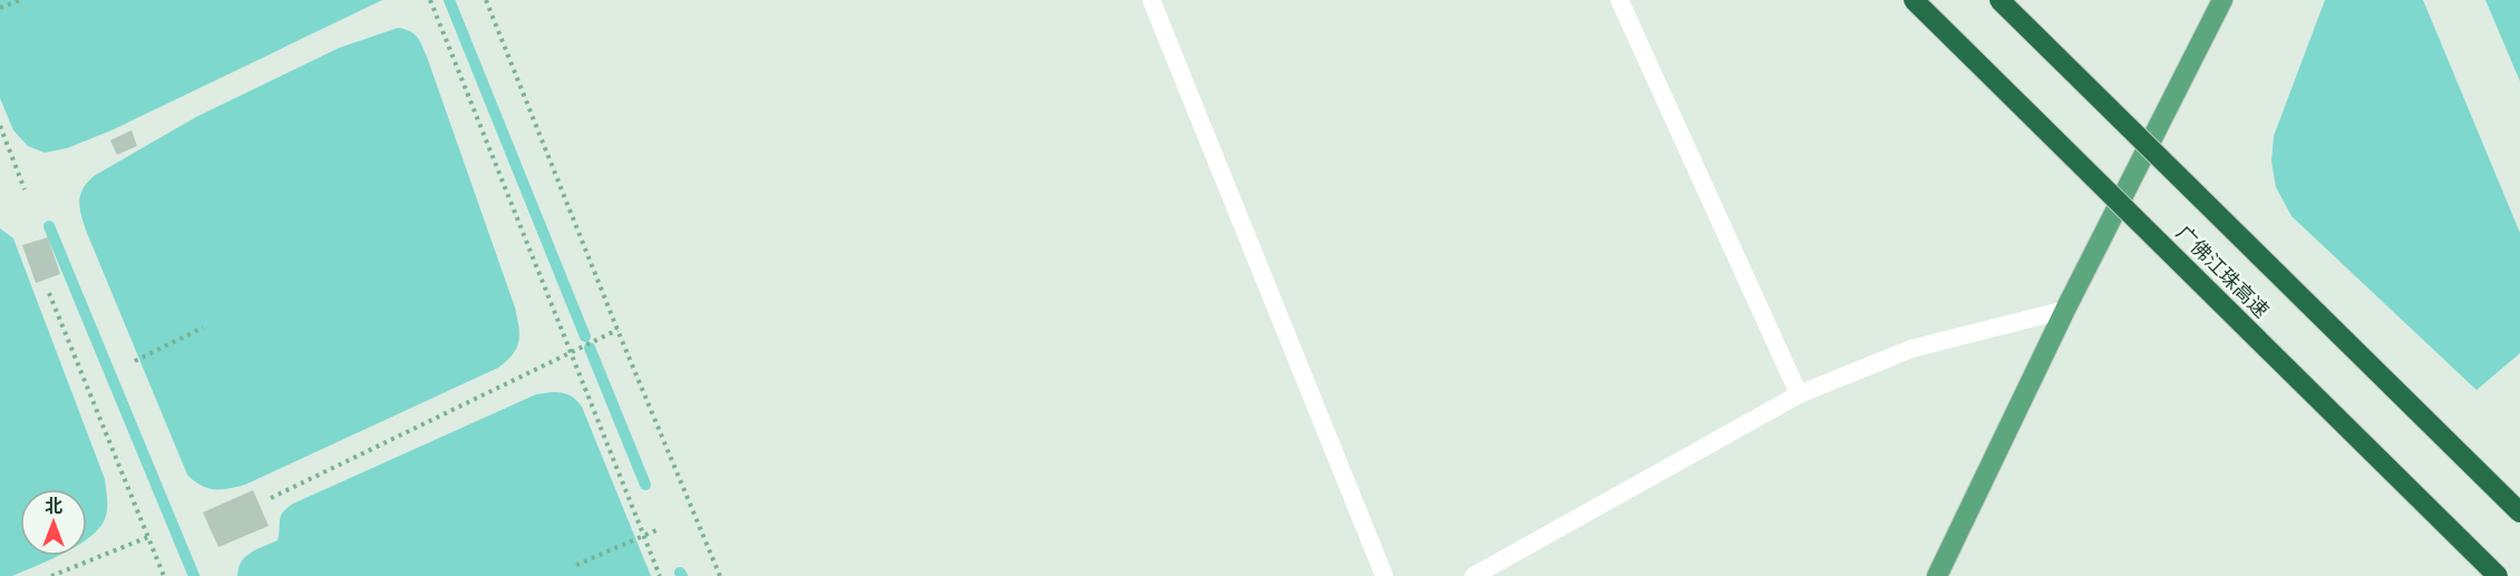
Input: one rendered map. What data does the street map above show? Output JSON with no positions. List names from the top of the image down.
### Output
{
  "streets": {
    "highway": ["广佛江珠高速"]
  },
  "north": "top"
}
